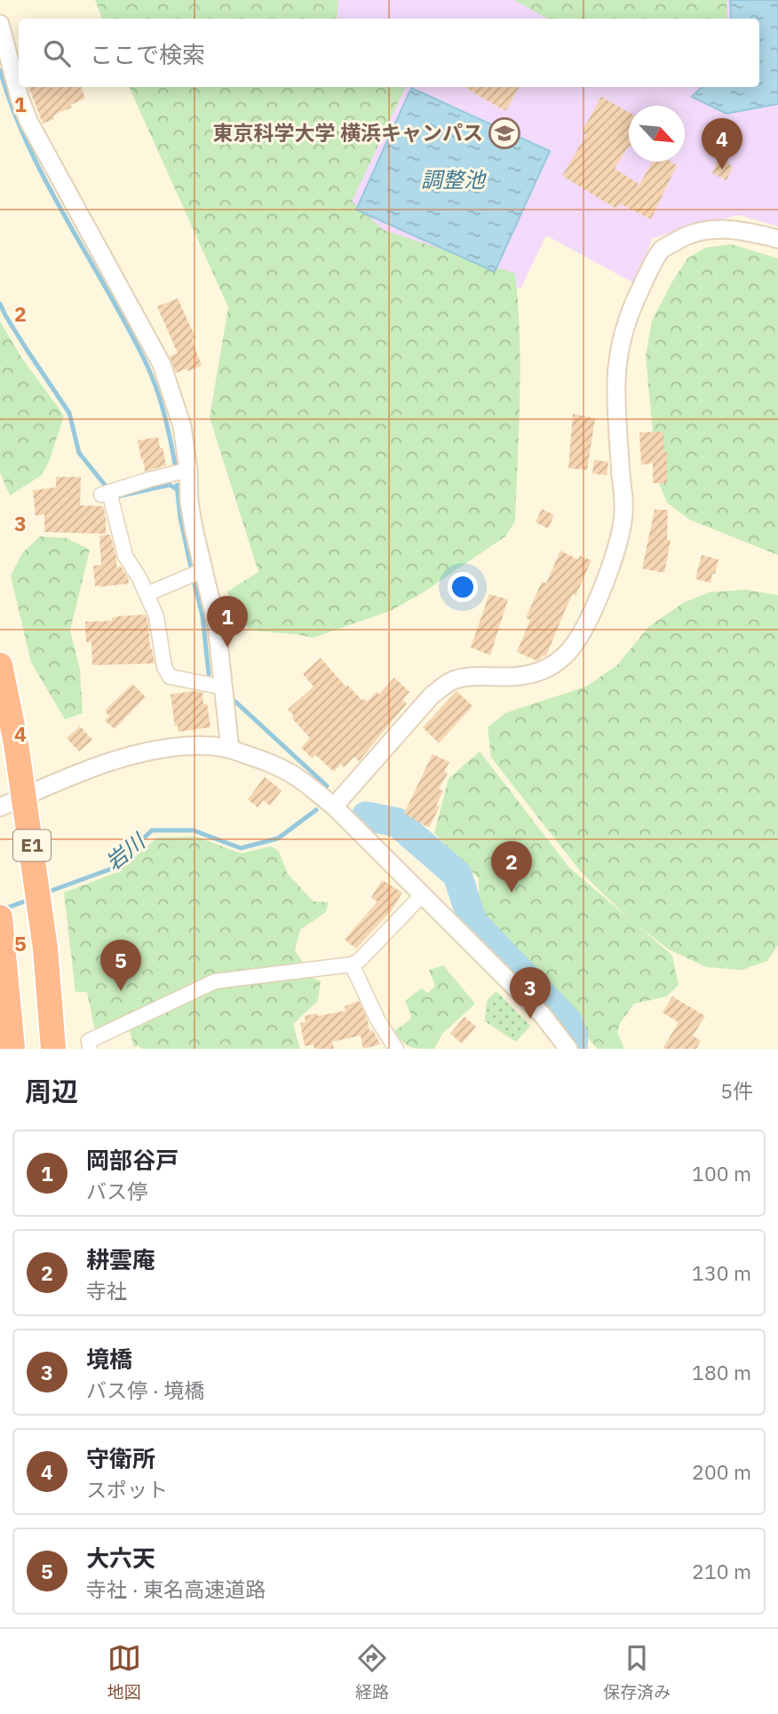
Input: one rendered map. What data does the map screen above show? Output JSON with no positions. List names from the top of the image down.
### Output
{
  "streets": {
    "highway": ["E1"]
  },
  "water": ["調整池", "岩川"],
  "places": {
    "school or university": ["東京科学大学 横浜キャンパス"]
  },
  "north": "bottom right",
  "page": {
    "search": "ここで検索",
    "pins": [
      "4",
      "1",
      "2",
      "5",
      "3"
    ],
    "heading": ["周辺", "5件"],
    "list": [
      {
        "mark": "1",
        "name": "岡部谷戸",
        "note": "バス停",
        "value": "100 m"
      },
      {
        "mark": "2",
        "name": "耕雲庵",
        "note": "寺社",
        "value": "130 m"
      },
      {
        "mark": "3",
        "name": "境橋",
        "note": "バス停 · 境橋",
        "value": "180 m"
      },
      {
        "mark": "4",
        "name": "守衛所",
        "note": "スポット",
        "value": "200 m"
      },
      {
        "mark": "5",
        "name": "大六天",
        "note": "寺社 · 東名高速道路",
        "value": "210 m"
      }
    ],
    "nav": ["地図", "経路", "保存済み"]
  },
  "grid": {
    "rows": [
      "1",
      "2",
      "3",
      "4",
      "5"
    ]
  }
}
